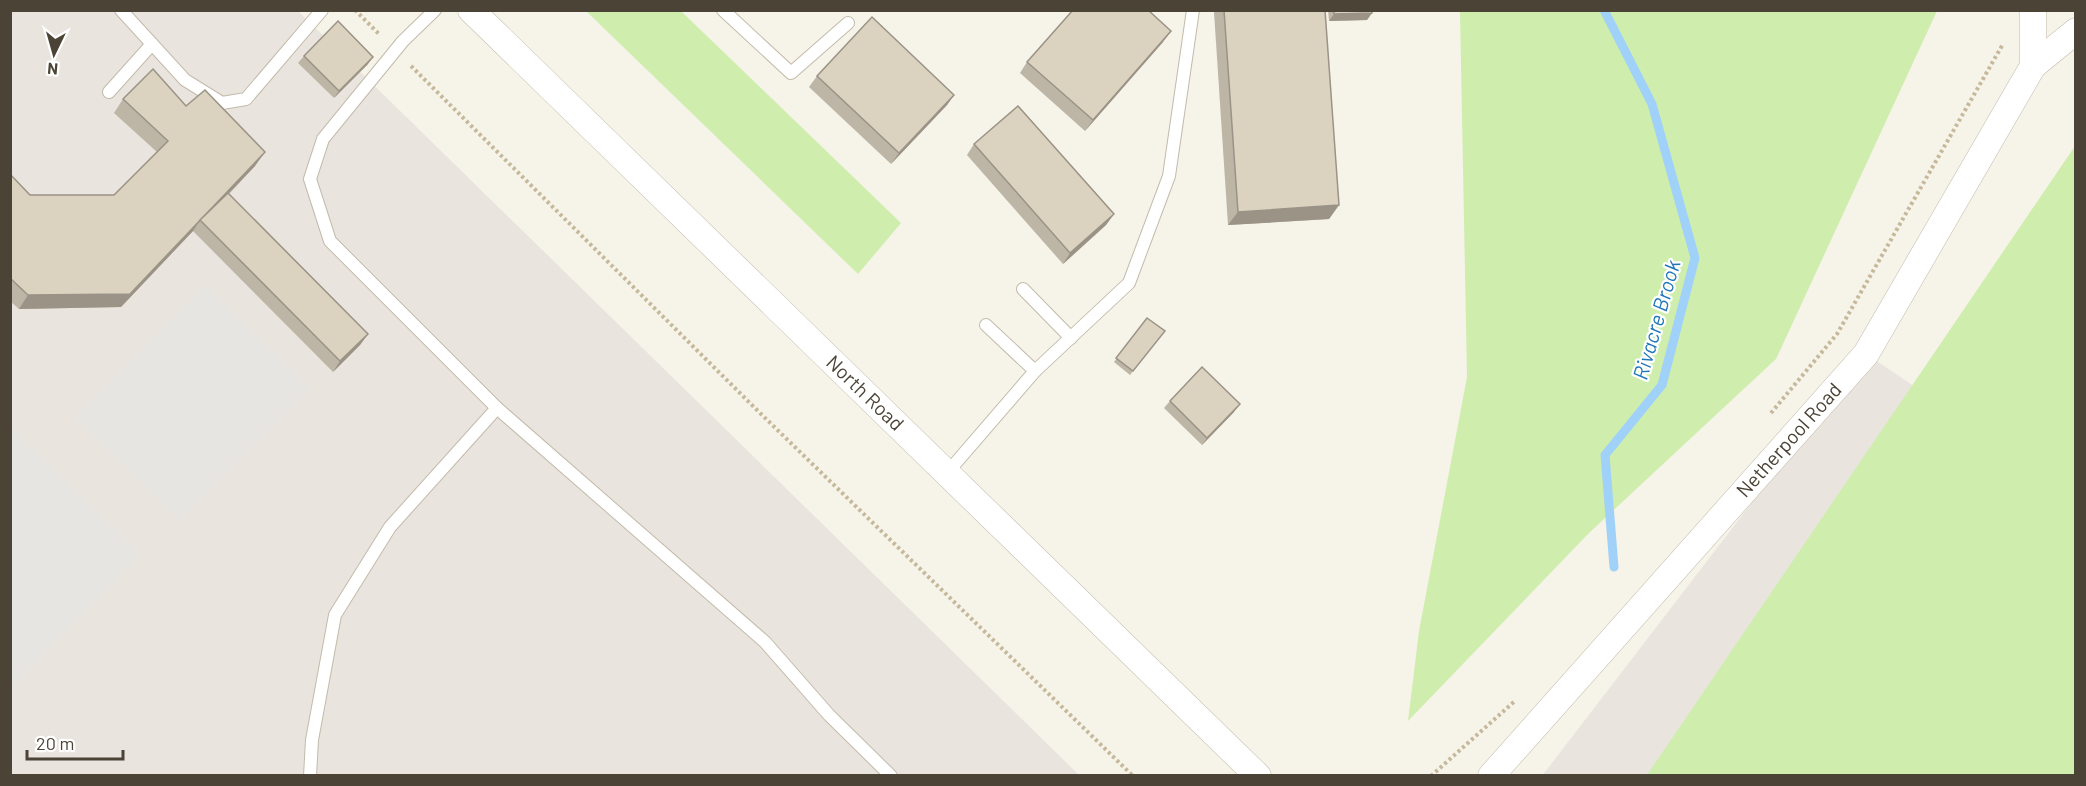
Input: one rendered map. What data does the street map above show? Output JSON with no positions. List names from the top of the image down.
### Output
{
  "streets": {
    "street": ["North Road", "Netherpool Road"]
  },
  "water": ["Rivacre Brook"],
  "scale_bar": "20 m",
  "north": "bottom"
}
